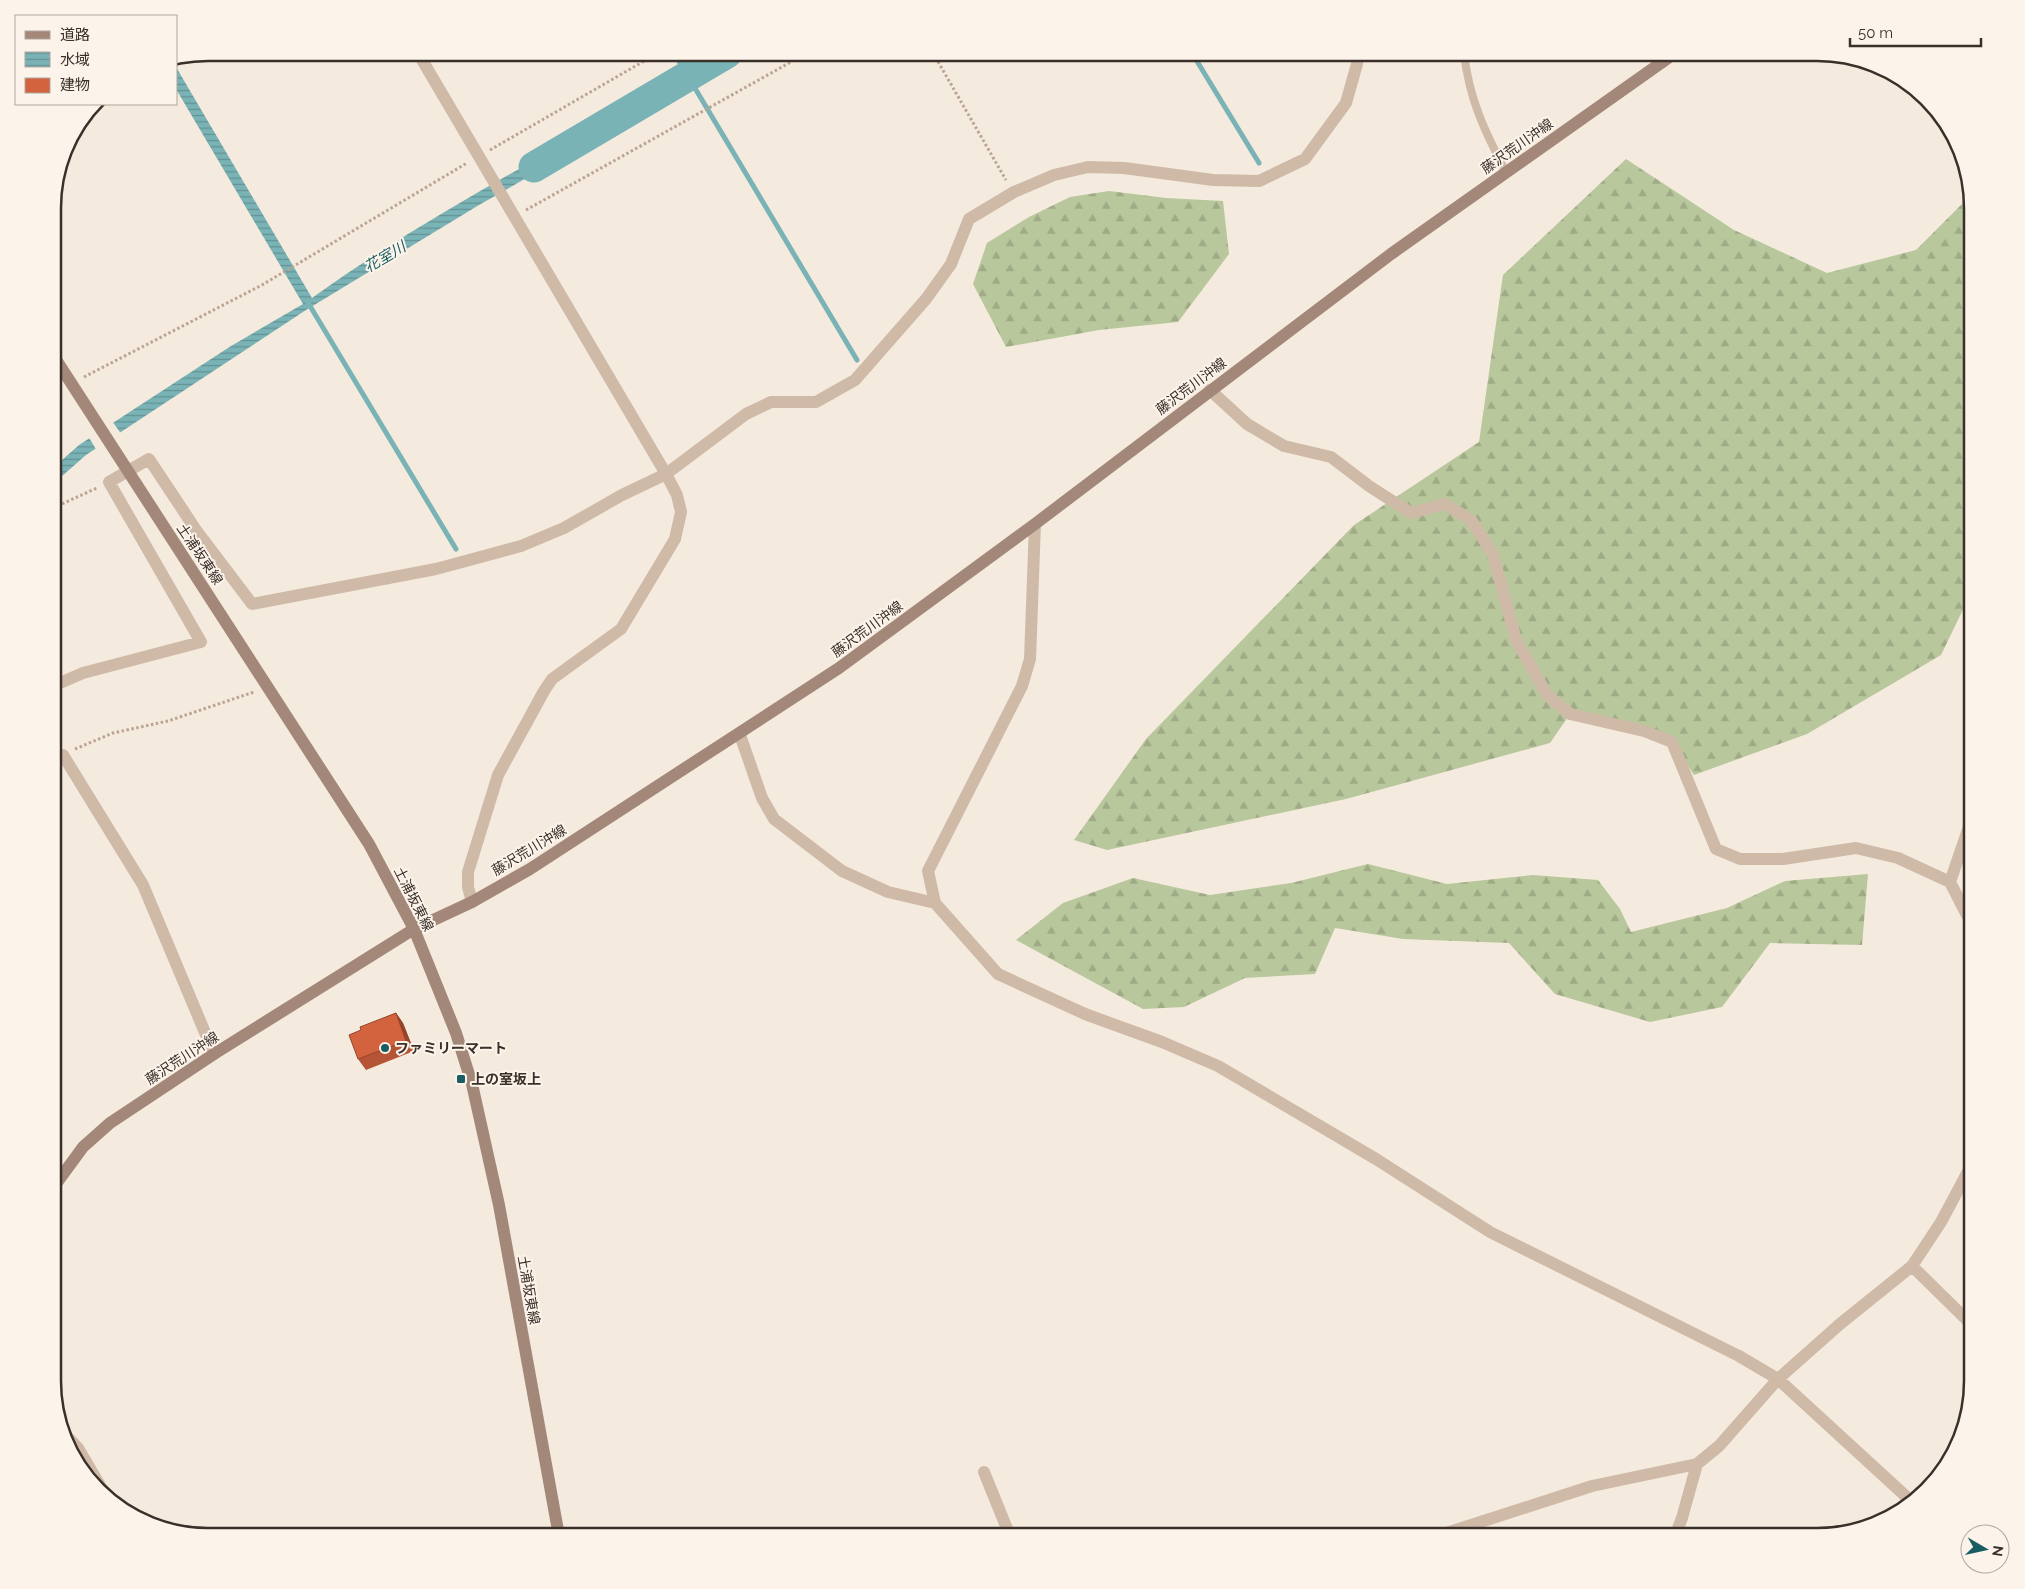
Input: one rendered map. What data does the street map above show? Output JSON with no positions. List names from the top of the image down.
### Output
{
  "streets": {
    "main road": ["藤沢荒川沖線", "土浦坂東線"]
  },
  "crossings": [
    ["藤沢荒川沖線", "土浦坂東線"]
  ],
  "water": ["花室川"],
  "places": {
    "other": ["ファミリーマート"],
    "transit": ["上の室坂上"]
  },
  "legend": ["道路", "水域", "建物"],
  "scale_bar": "50 m",
  "north": "right"
}
